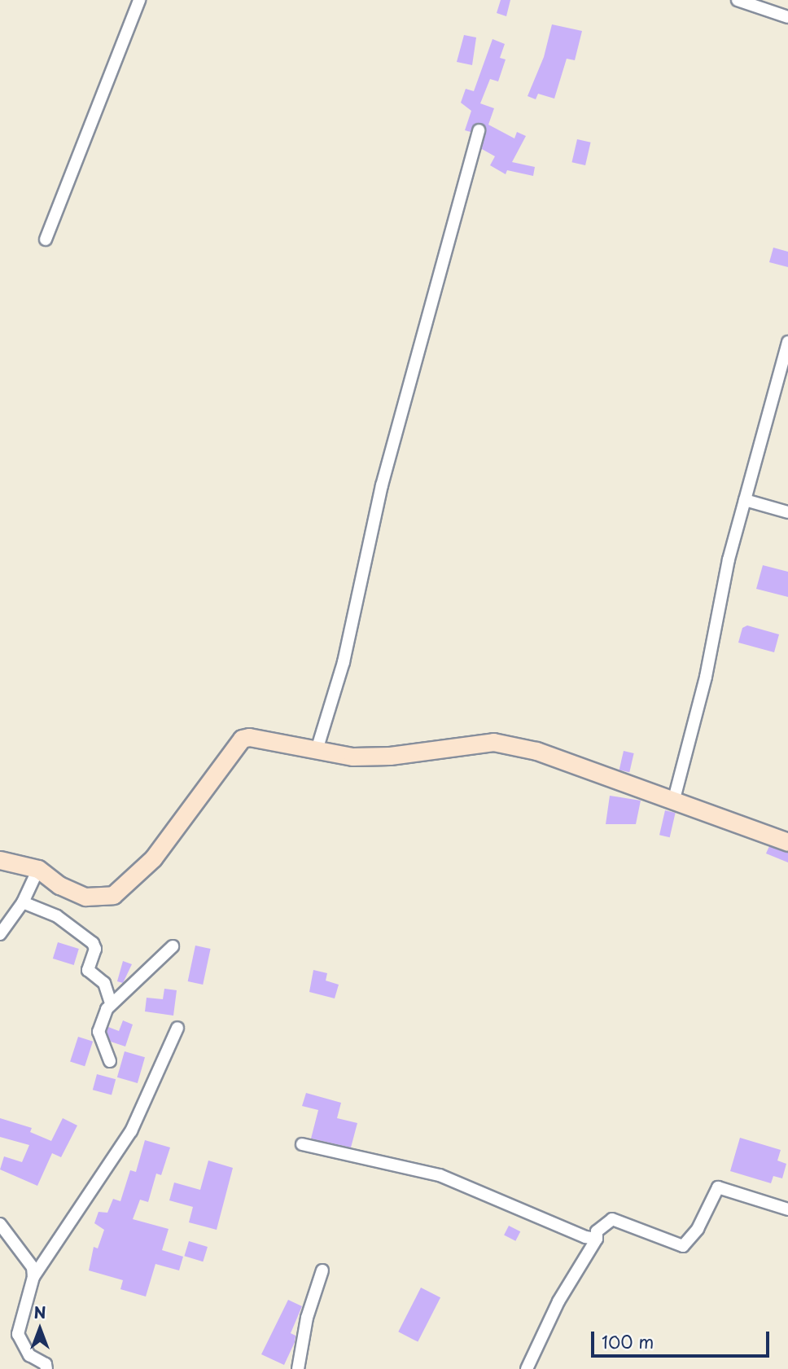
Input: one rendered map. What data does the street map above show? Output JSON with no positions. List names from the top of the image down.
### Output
{
  "scale_bar": "100 m",
  "north": "top"
}
